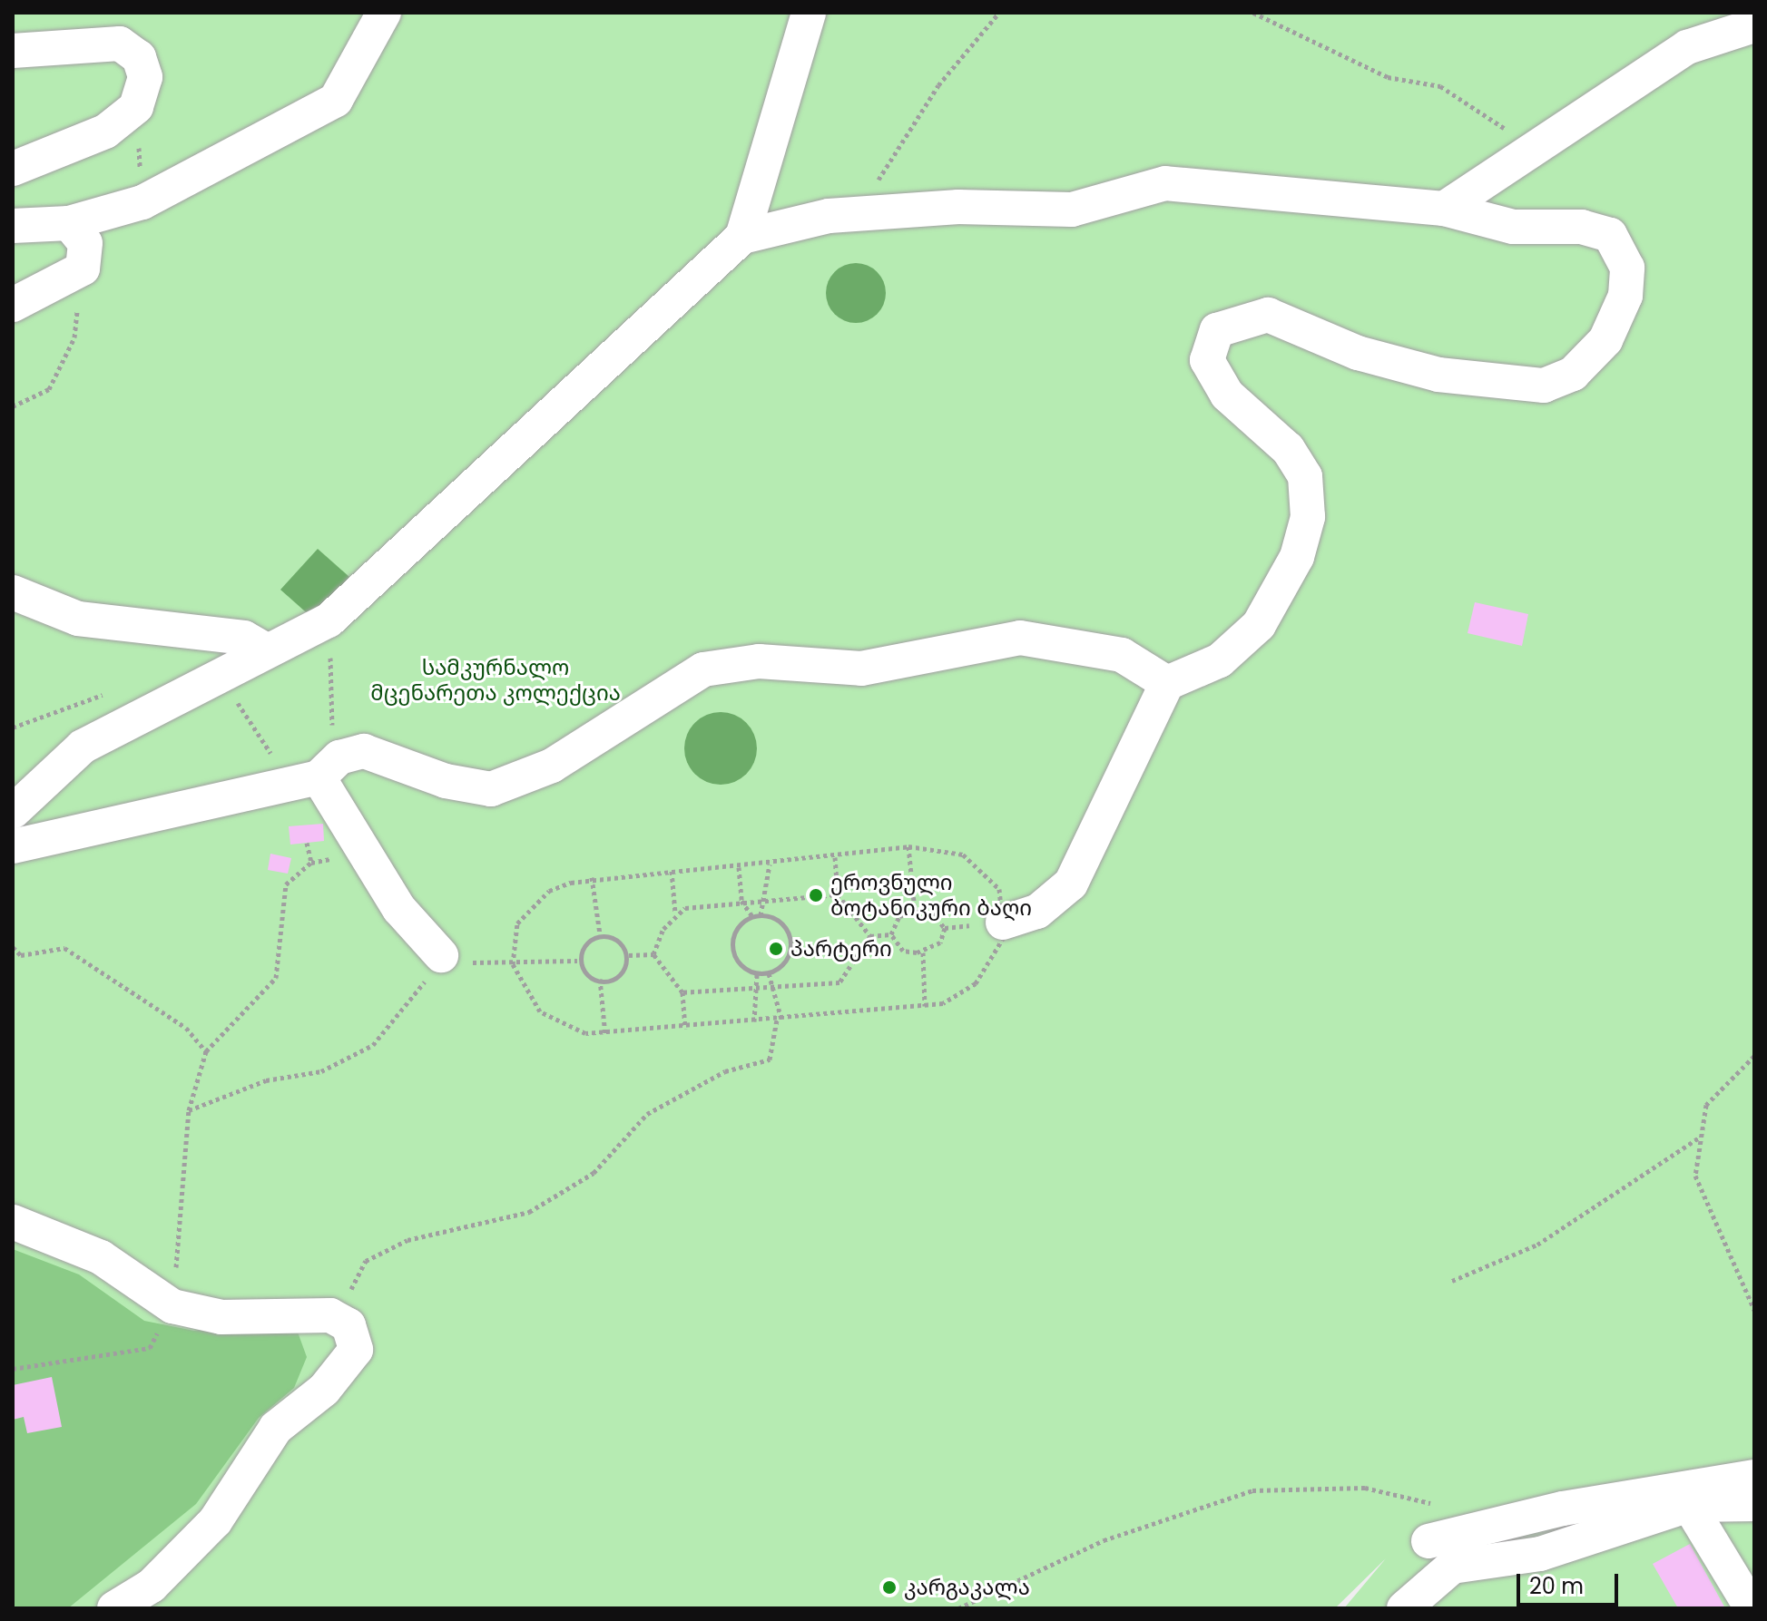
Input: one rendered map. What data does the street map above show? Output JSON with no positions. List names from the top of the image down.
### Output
{
  "parks": ["სამკურნალო მცენარეთა კოლექცია"],
  "places": ["ეროვნული ბოტანიკური ბაღი", "პარტერი", "კარგაკალა"],
  "scale_bar": "20 m"
}
